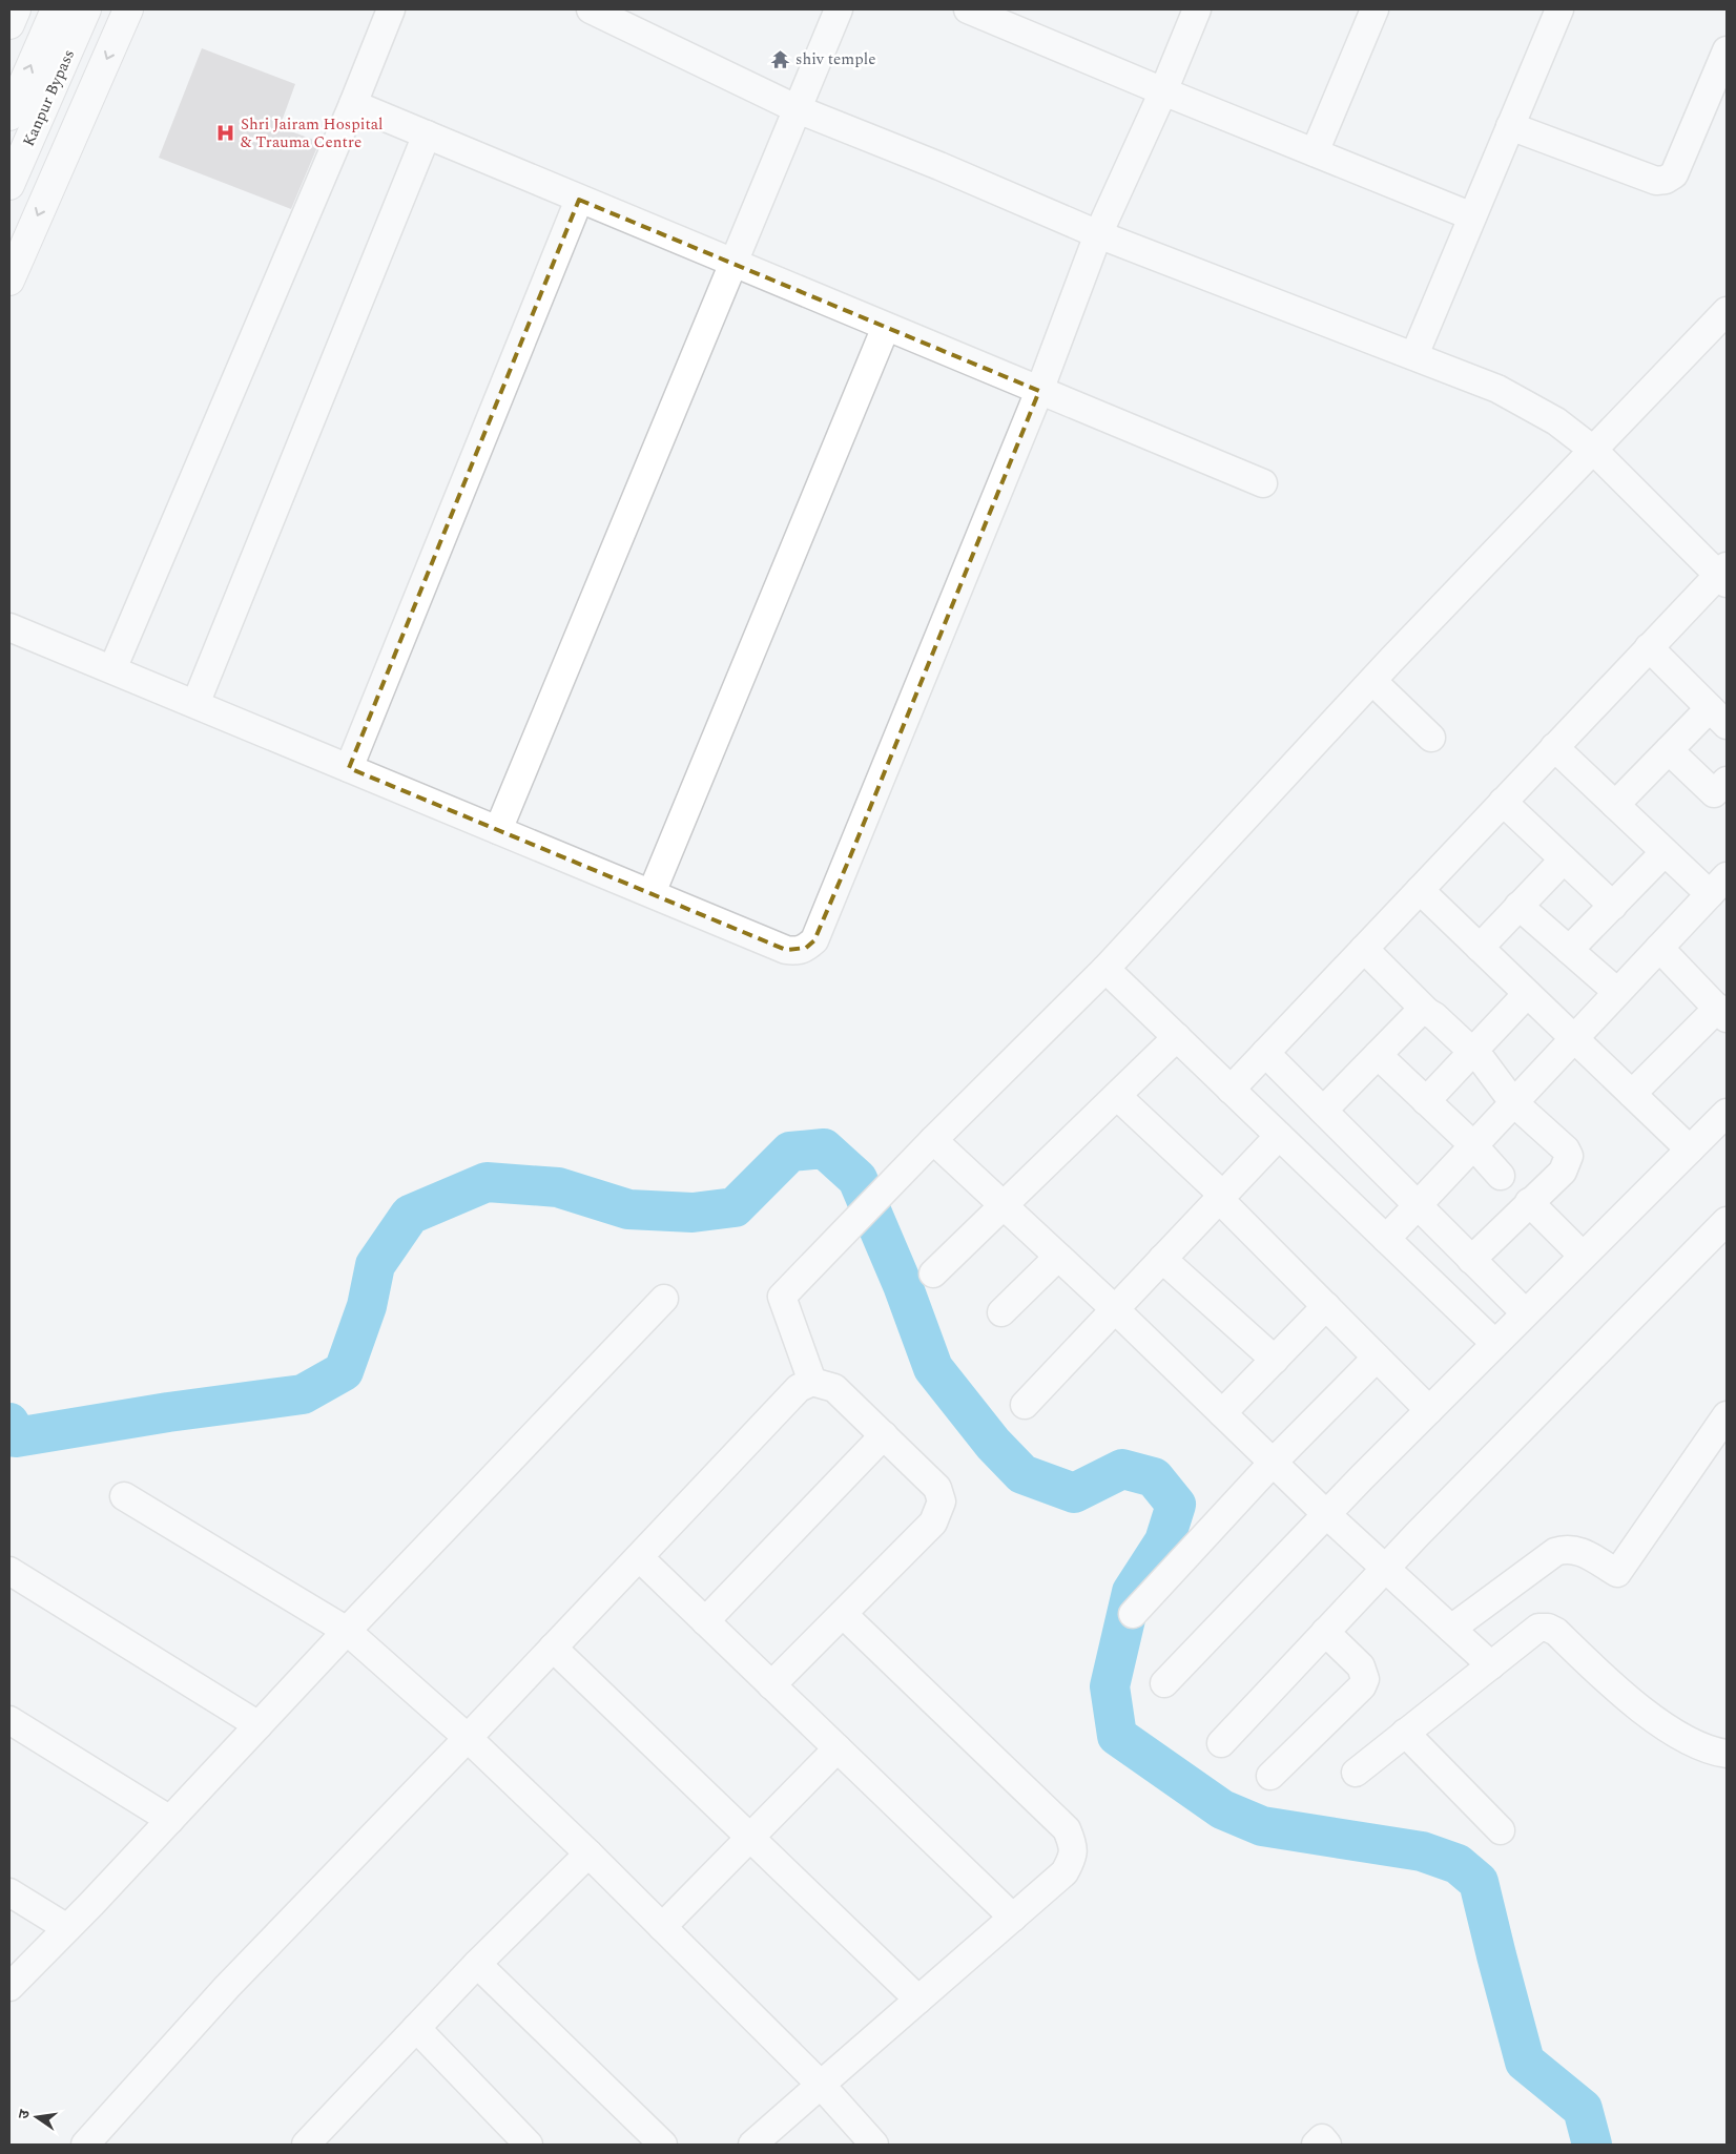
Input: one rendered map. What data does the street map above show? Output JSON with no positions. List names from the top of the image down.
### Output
{
  "streets": {
    "main road": ["Kanpur Bypass"]
  },
  "places": {
    "temple": ["shiv temple"],
    "hospital": ["Shri Jairam Hospital & Trauma Centre"]
  },
  "north": "left"
}
